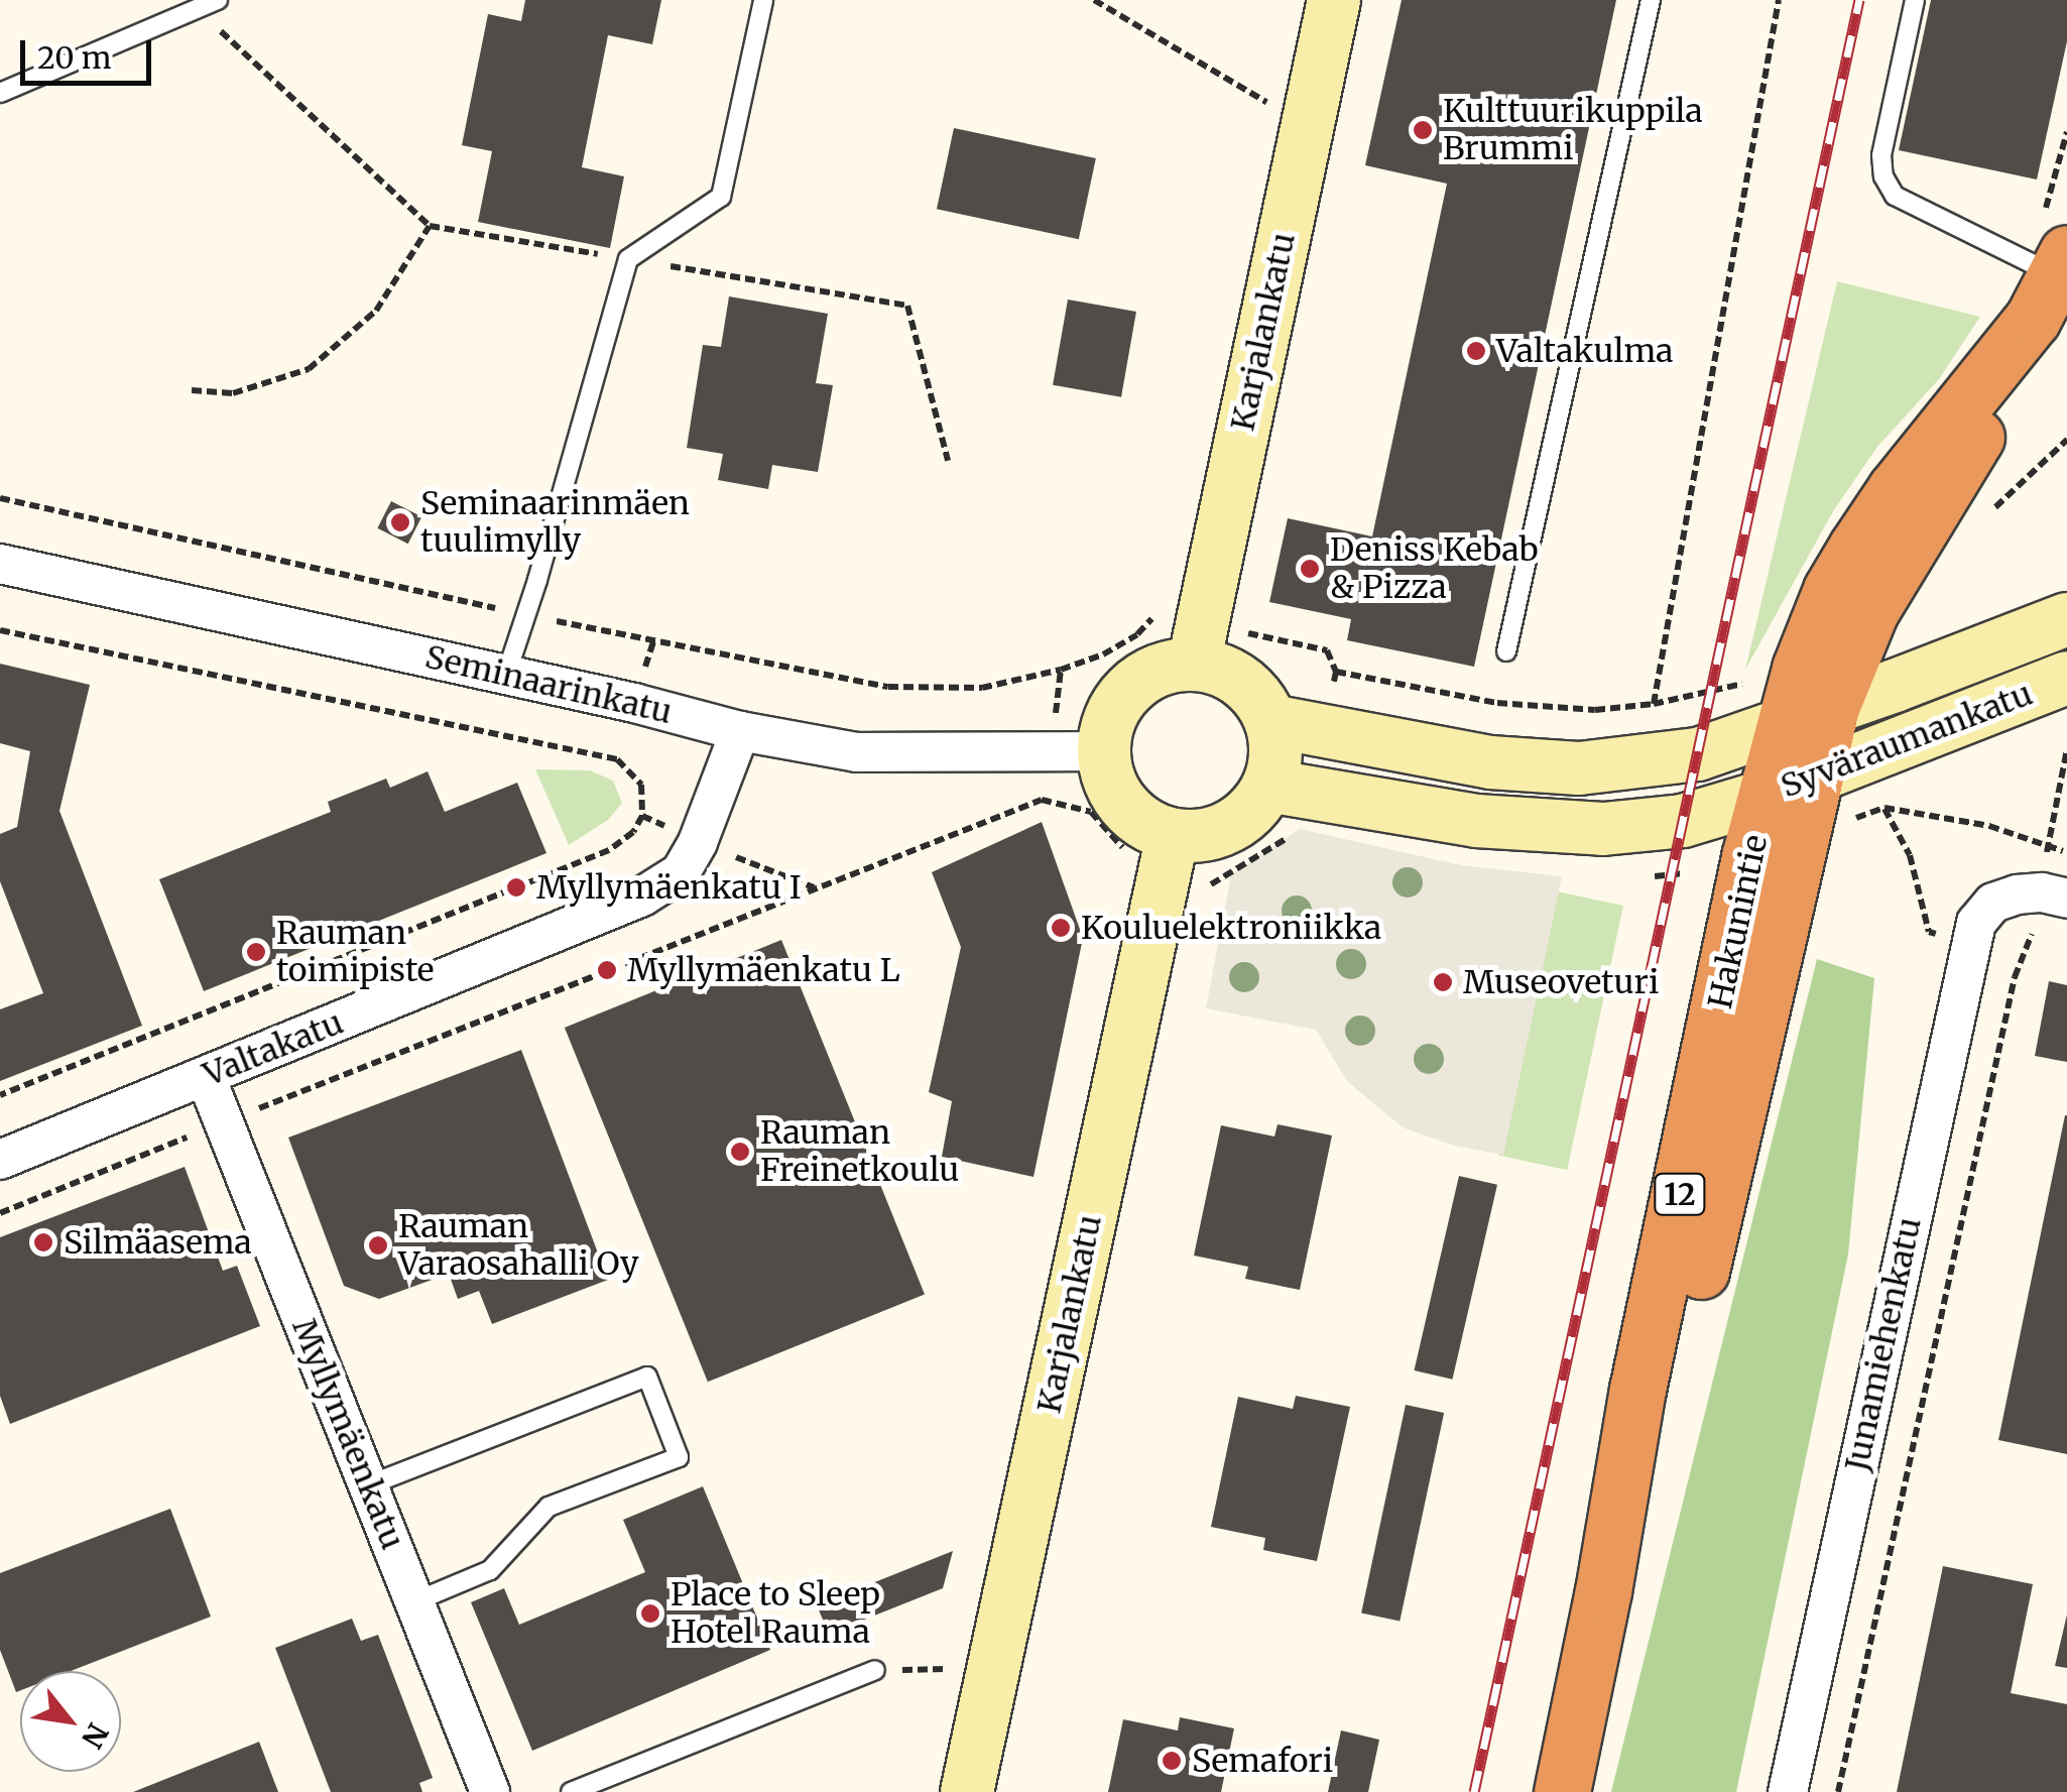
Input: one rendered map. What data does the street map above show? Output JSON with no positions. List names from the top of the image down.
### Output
{
  "streets": {
    "highway": ["Hakunintie", "12"],
    "main road": ["Karjalankatu", "Syväraumankatu"],
    "street": [
      "Seminaarinkatu",
      "Valtakatu",
      "Junamiehenkatu",
      "Myllymäenkatu"
    ]
  },
  "crossings": [
    ["Karjalankatu", "Seminaarinkatu"],
    ["Karjalankatu", "Syväraumankatu"],
    ["Seminaarinkatu", "Syväraumankatu"],
    ["Seminaarinkatu", "Valtakatu"],
    ["Syväraumankatu", "Hakunintie"],
    ["Valtakatu", "Myllymäenkatu"]
  ],
  "places": [
    "Kulttuurikuppila Brummi",
    "Valtakulma",
    "Seminaarinmäen tuulimylly",
    "Deniss Kebab & Pizza",
    "Myllymäenkatu I",
    "Kouluelektroniikka",
    "Rauman toimipiste",
    "Myllymäenkatu L",
    "Museoveturi",
    "Rauman Freinetkoulu",
    "Silmäasema",
    "Rauman Varaosahalli Oy",
    "Place to Sleep Hotel Rauma",
    "Semafori"
  ],
  "scale_bar": "20 m",
  "north": "bottom right"
}
